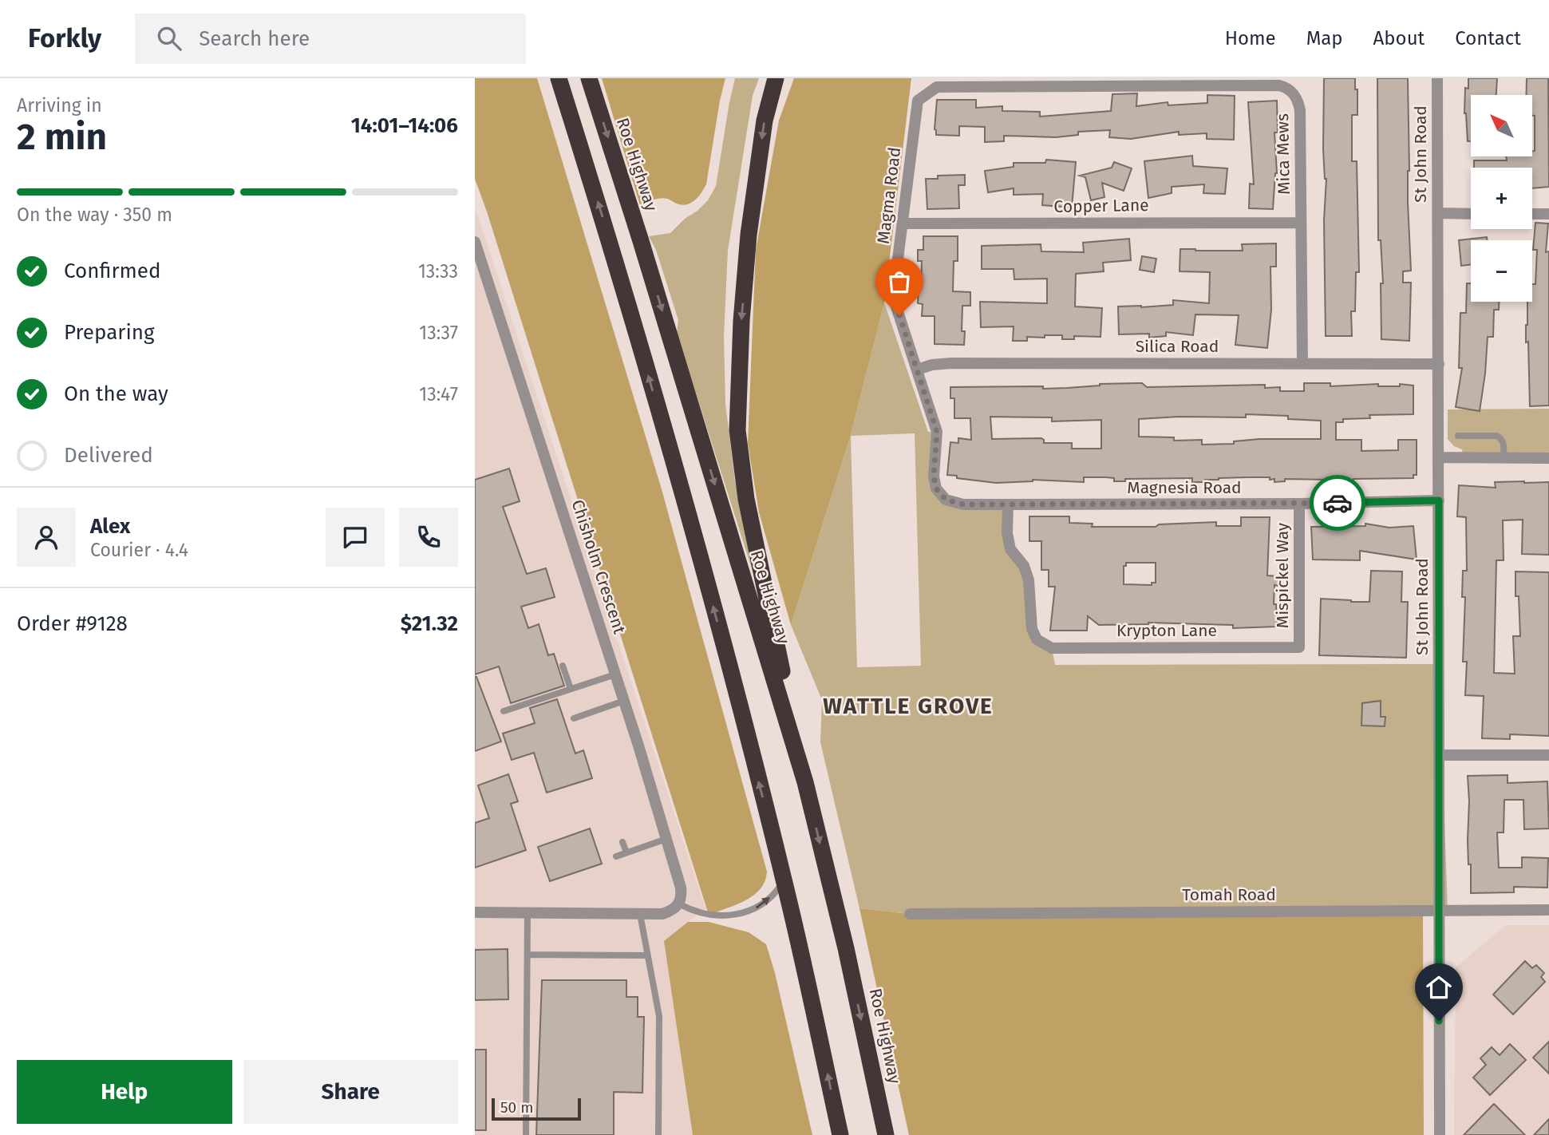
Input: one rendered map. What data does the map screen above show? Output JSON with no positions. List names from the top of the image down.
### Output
{
  "streets": {
    "highway": ["Roe Highway"],
    "street": [
      "Mica Mews",
      "St John Road",
      "Magma Road",
      "Copper Lane",
      "Silica Road",
      "Magnesia Road",
      "Chisholm Crescent",
      "Mispickel Way",
      "Krypton Lane",
      "Tomah Road"
    ]
  },
  "crossings": [
    ["Mica Mews", "Magma Road"],
    ["Mica Mews", "Copper Lane"],
    ["Mica Mews", "Silica Road"],
    ["St John Road", "Silica Road"],
    ["St John Road", "Magnesia Road"],
    ["St John Road", "Tomah Road"],
    ["Magma Road", "Copper Lane"],
    ["Magma Road", "Silica Road"],
    ["Magma Road", "Magnesia Road"],
    ["Magnesia Road", "Mispickel Way"],
    ["Magnesia Road", "Krypton Lane"],
    ["Mispickel Way", "Krypton Lane"]
  ],
  "districts": ["WATTLE GROVE"],
  "scale_bar": "50 m",
  "north": "top left",
  "page": {
    "header": "Forkly",
    "search": "Search here",
    "nav": [
      "Home",
      "Map",
      "About",
      "Contact"
    ],
    "heading": ["2 min", "Arriving in", "14:01–14:06"],
    "panel": [
      "Alex",
      "Courier · 4.4",
      "Order #9128",
      "$21.32"
    ],
    "map_buttons": ["+", "−"],
    "bar": "On the way · 350 m",
    "list": [
      ["Confirmed", "13:33"],
      ["Preparing", "13:37"],
      ["On the way", "13:47"],
      "Delivered"
    ],
    "buttons": ["Help", "Share"],
    "scale": "50 m"
  }
}
